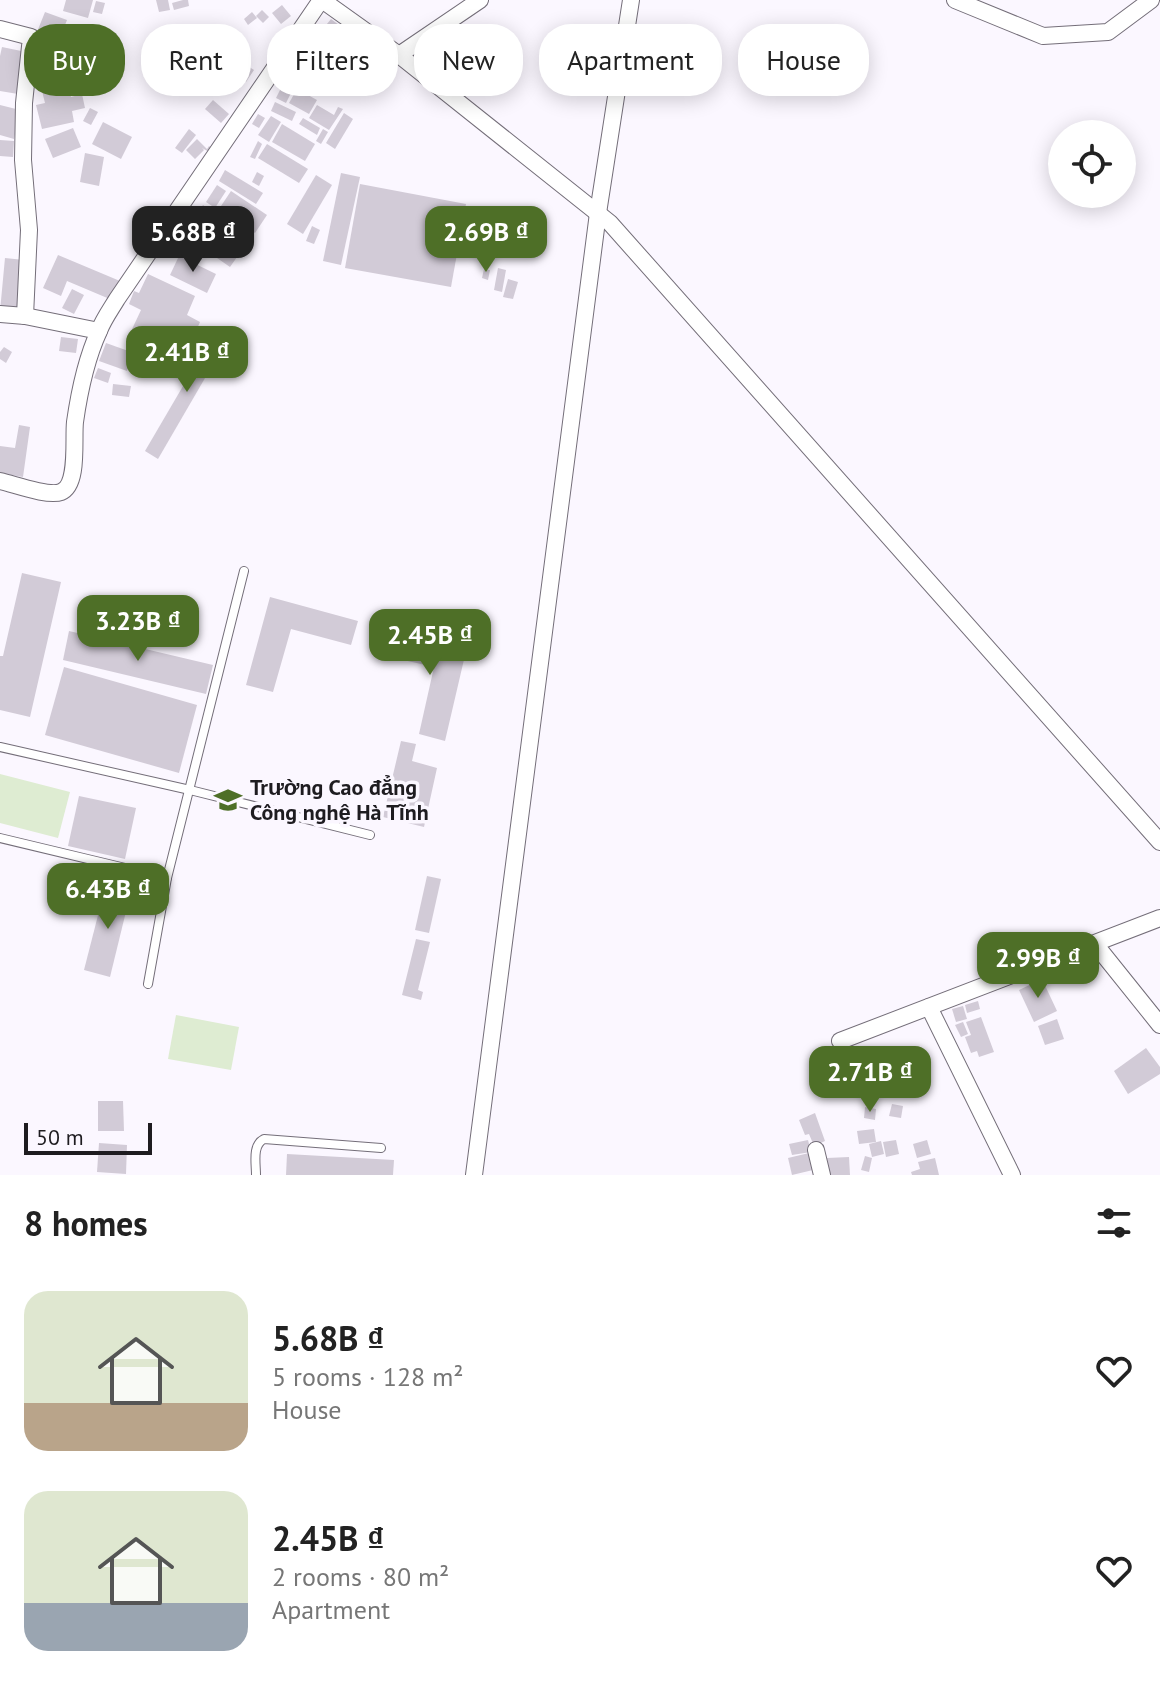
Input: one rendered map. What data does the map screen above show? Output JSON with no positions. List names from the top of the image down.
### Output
{
  "places": {
    "school or university": ["Trường Cao đẳng Công nghệ Hà Tĩnh"]
  },
  "scale_bar": "50 m",
  "page": {
    "chip": [
      "Buy",
      "Rent",
      "Filters",
      "New",
      "Apartment",
      "House"
    ],
    "price": [
      "5.68B ₫",
      "2.69B ₫",
      "2.41B ₫",
      "3.23B ₫",
      "2.45B ₫",
      "6.43B ₫",
      "2.99B ₫",
      "2.71B ₫"
    ],
    "scale": "50 m",
    "heading": "8 homes",
    "list": [
      {
        "name": "5.68B ₫",
        "note": "5 rooms · 128 m² · House"
      },
      {
        "name": "2.45B ₫",
        "note": "2 rooms · 80 m² · Apartment"
      }
    ]
  }
}
